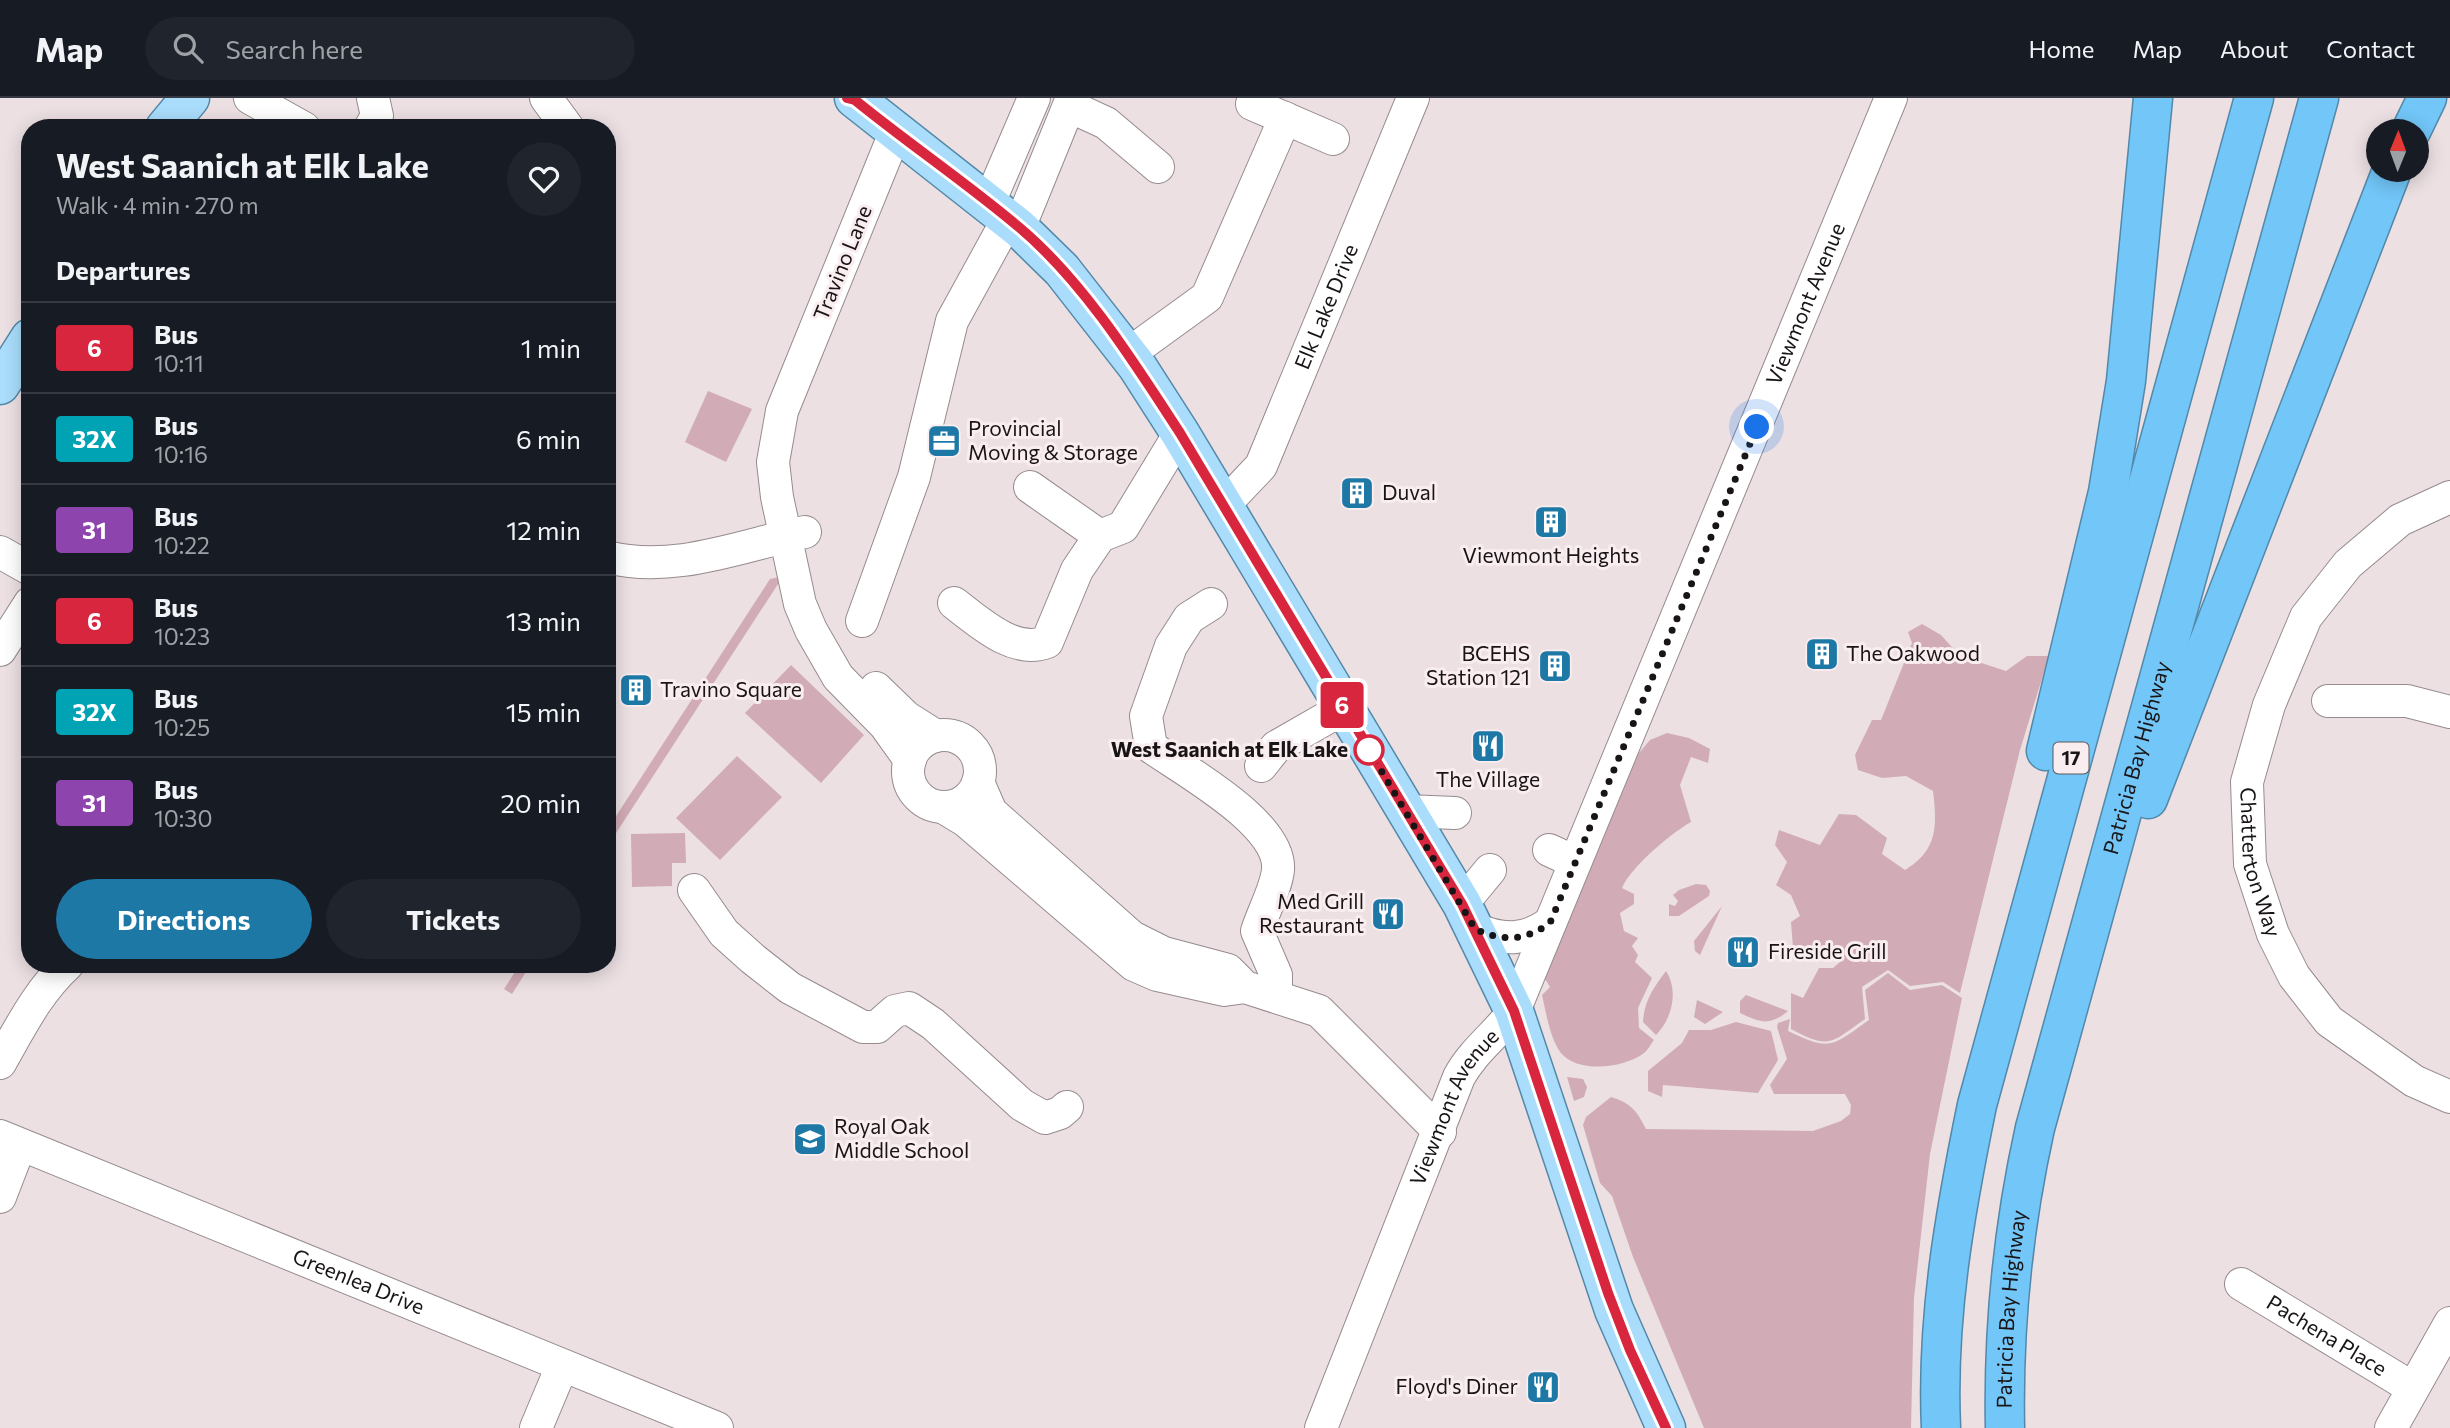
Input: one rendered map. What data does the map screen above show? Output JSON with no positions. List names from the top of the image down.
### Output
{
  "streets": {
    "highway": ["17", "Patricia Bay Highway"],
    "street": [
      "Travino Lane",
      "Viewmont Avenue",
      "Elk Lake Drive",
      "Chatterton Way",
      "Greenlea Drive",
      "Pachena Place"
    ]
  },
  "places": {
    "office": ["Provincial Moving & Storage"],
    "building": [
      "Duval",
      "Viewmont Heights",
      "The Oakwood",
      "BCEHS Station 121",
      "Travino Square"
    ],
    "restaurant": [
      "The Village",
      "Med Grill Restaurant",
      "Fireside Grill",
      "Floyd's Diner"
    ],
    "other": ["West Saanich at Elk Lake"],
    "school or university": ["Royal Oak Middle School"]
  },
  "lines": ["bus line 6"],
  "north": "top",
  "page": {
    "header": "Map",
    "search": "Search here",
    "nav": [
      "Home",
      "Map",
      "About",
      "Contact"
    ],
    "on_map": "6",
    "heading": [
      ["West Saanich at Elk Lake", "Walk · 4 min · 270 m"],
      "Departures"
    ],
    "list": [
      {
        "mark": "6",
        "name": "Bus",
        "note": "10:11",
        "value": "1 min"
      },
      {
        "mark": "32X",
        "name": "Bus",
        "note": "10:16",
        "value": "6 min"
      },
      {
        "mark": "31",
        "name": "Bus",
        "note": "10:22",
        "value": "12 min"
      },
      {
        "mark": "6",
        "name": "Bus",
        "note": "10:23",
        "value": "13 min"
      },
      {
        "mark": "32X",
        "name": "Bus",
        "note": "10:25",
        "value": "15 min"
      },
      {
        "mark": "31",
        "name": "Bus",
        "note": "10:30",
        "value": "20 min"
      }
    ],
    "buttons": ["Directions", "Tickets"]
  }
}
